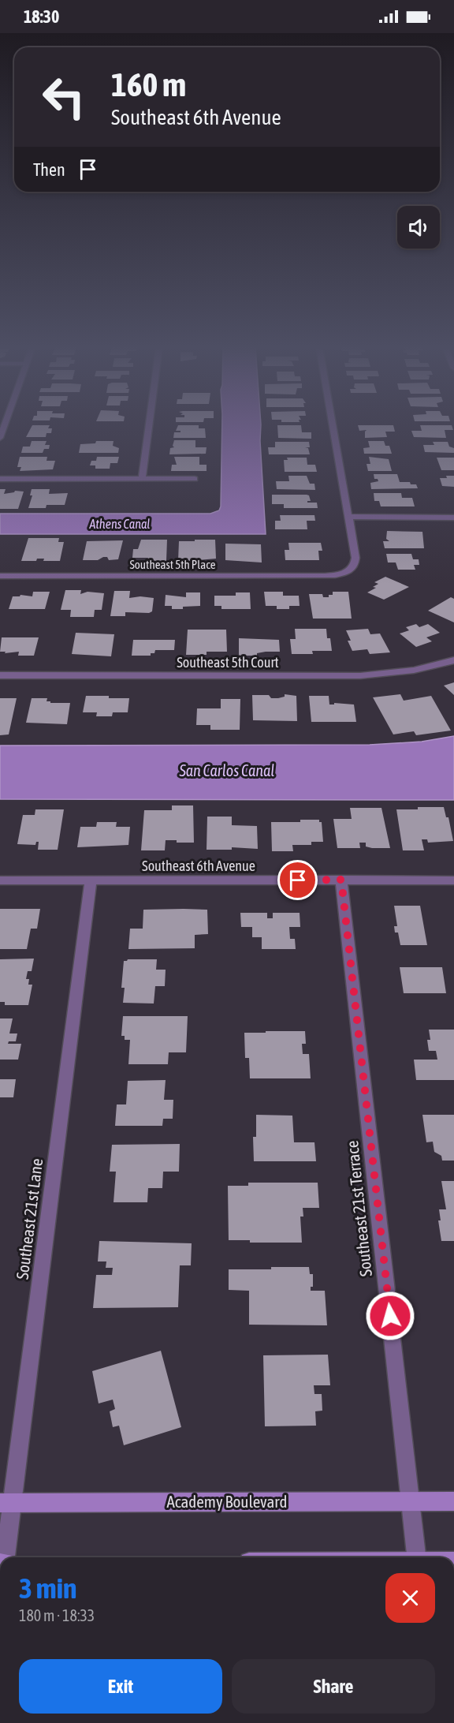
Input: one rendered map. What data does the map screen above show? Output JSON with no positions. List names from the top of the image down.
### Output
{
  "streets": {
    "street": [
      "Southeast 5th Place",
      "Southeast 5th Court",
      "Southeast 6th Avenue",
      "Southeast 21st Terrace",
      "Southeast 21st Lane",
      "Academy Boulevard"
    ]
  },
  "crossings": [
    ["Southeast 6th Avenue", "Southeast 21st Terrace"],
    ["Southeast 6th Avenue", "Southeast 21st Lane"],
    ["Southeast 21st Terrace", "Academy Boulevard"],
    ["Southeast 21st Lane", "Academy Boulevard"]
  ],
  "water": ["Athens Canal", "San Carlos Canal"],
  "page": {
    "status": "18:30",
    "turn": ["160 m", "Southeast 6th Avenue"],
    "then": "Then",
    "heading": ["3 min", "180 m · 18:33"],
    "buttons": ["Exit", "Share"]
  }
}
